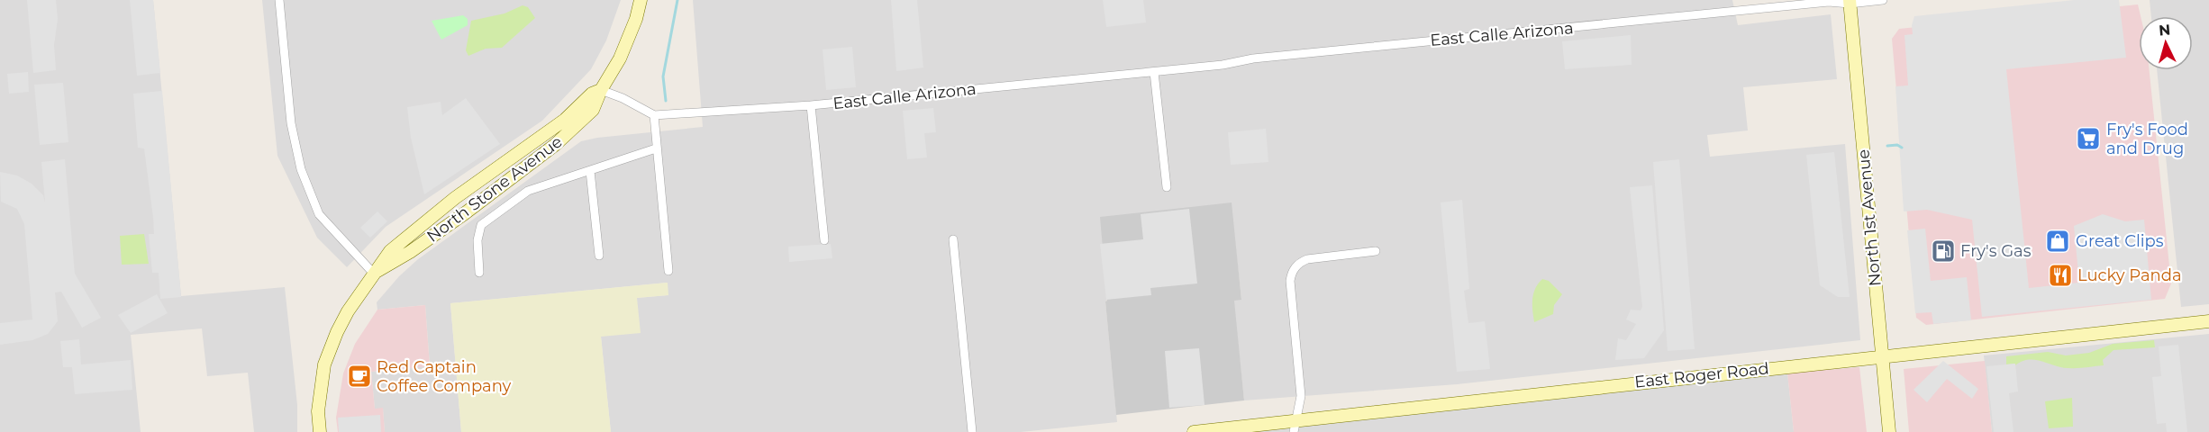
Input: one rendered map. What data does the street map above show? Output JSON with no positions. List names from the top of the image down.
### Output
{
  "streets": {
    "main road": ["North Stone Avenue", "North 1st Avenue", "East Roger Road"],
    "street": ["East Calle Arizona"]
  },
  "crossings": [
    ["East Calle Arizona", "North 1st Avenue"],
    ["North 1st Avenue", "East Roger Road"]
  ],
  "places": {
    "supermarket": ["Fry's Food and Drug"],
    "shop": ["Great Clips"],
    "fuel station": ["Fry's Gas"],
    "restaurant": ["Lucky Panda"],
    "cafe": ["Red Captain Coffee Company"]
  },
  "north": "top"
}
